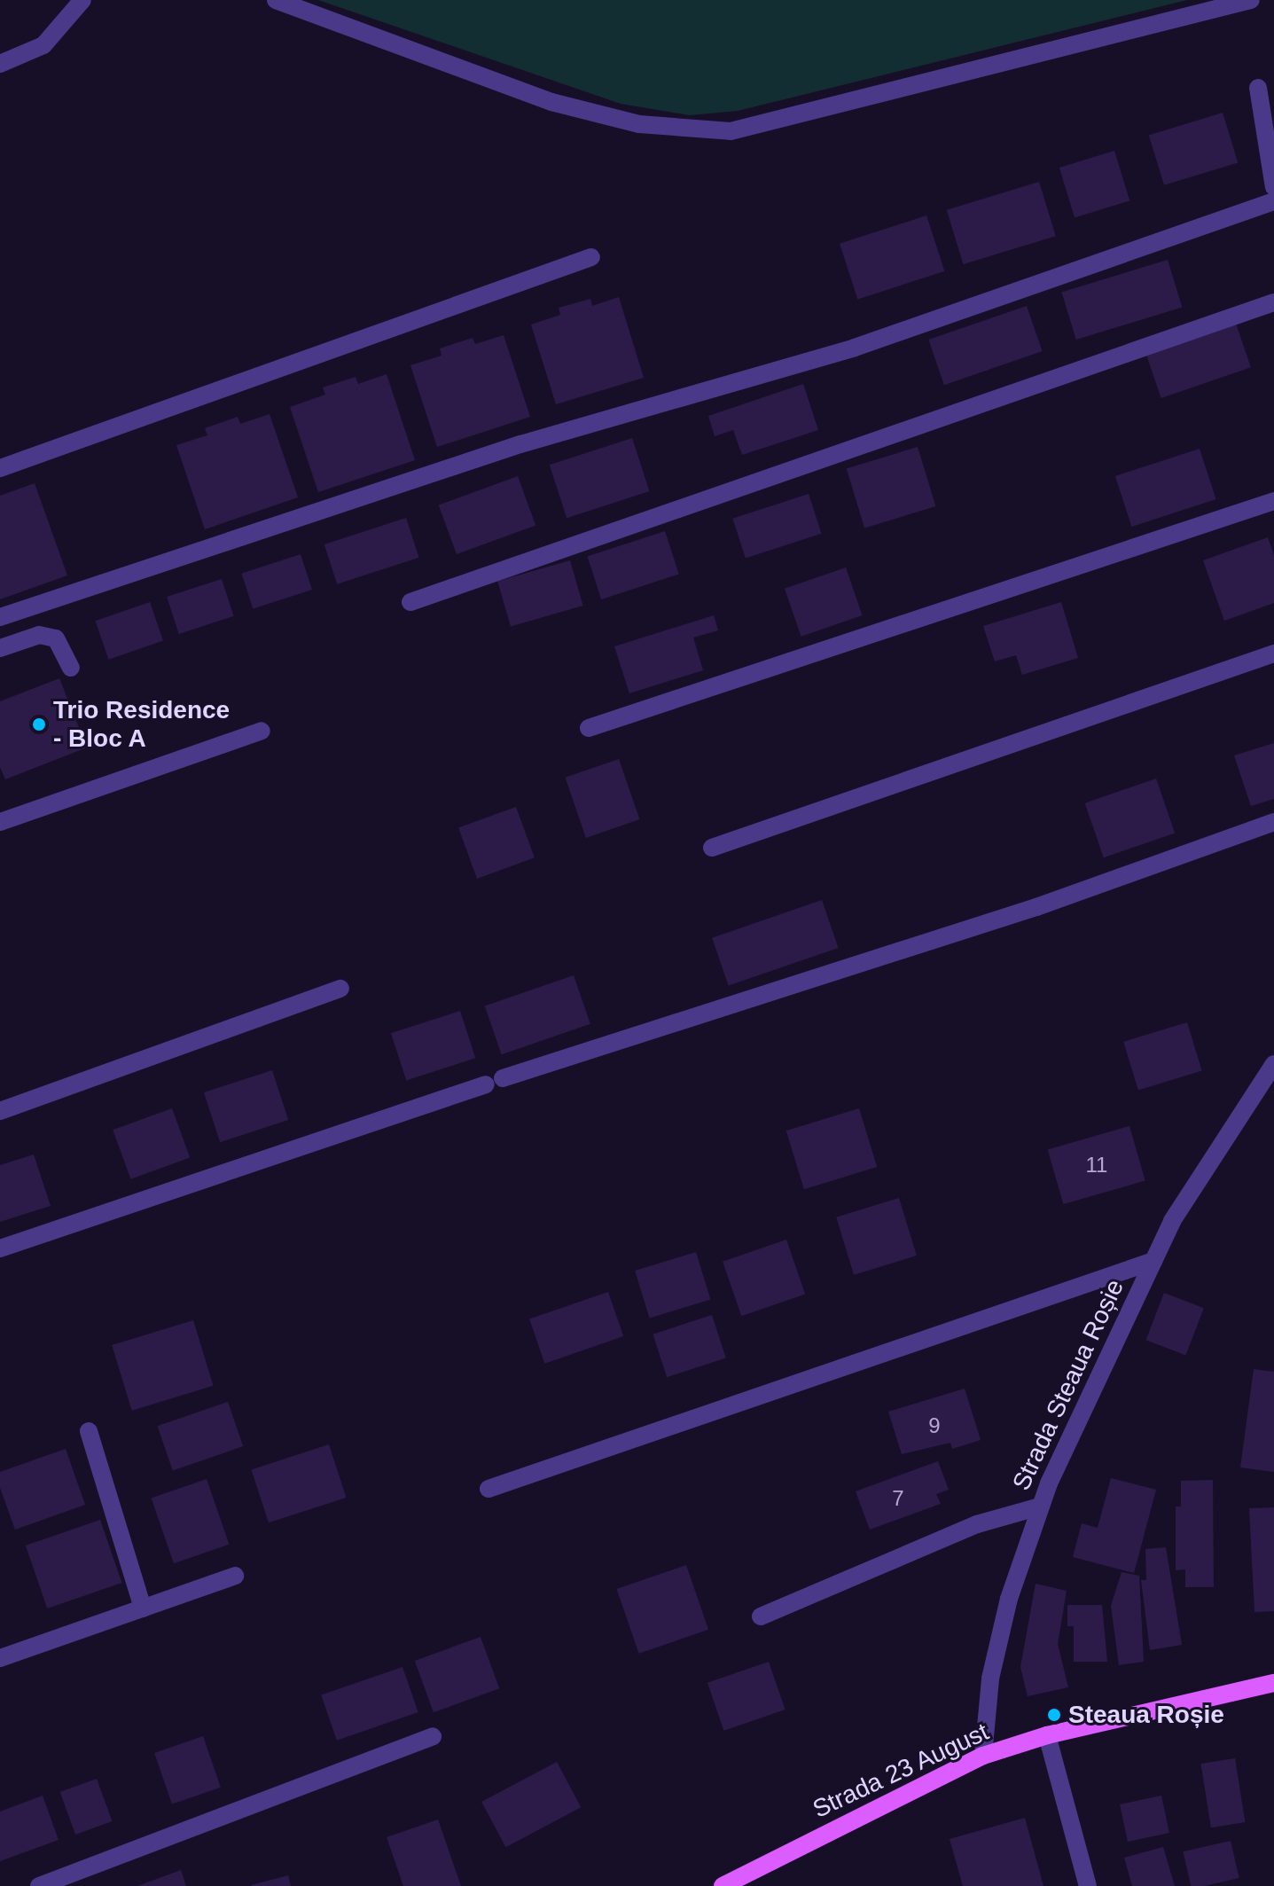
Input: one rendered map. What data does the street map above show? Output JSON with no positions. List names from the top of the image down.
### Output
{
  "streets": {
    "main road": ["Strada 23 August"],
    "street": ["Strada Steaua Roșie"]
  },
  "crossings": [
    ["Strada Steaua Roșie", "Strada 23 August"]
  ],
  "places": ["Trio Residence - Bloc A", "Steaua Roșie"],
  "house_numbers": ["11", "9", "7"]
}
